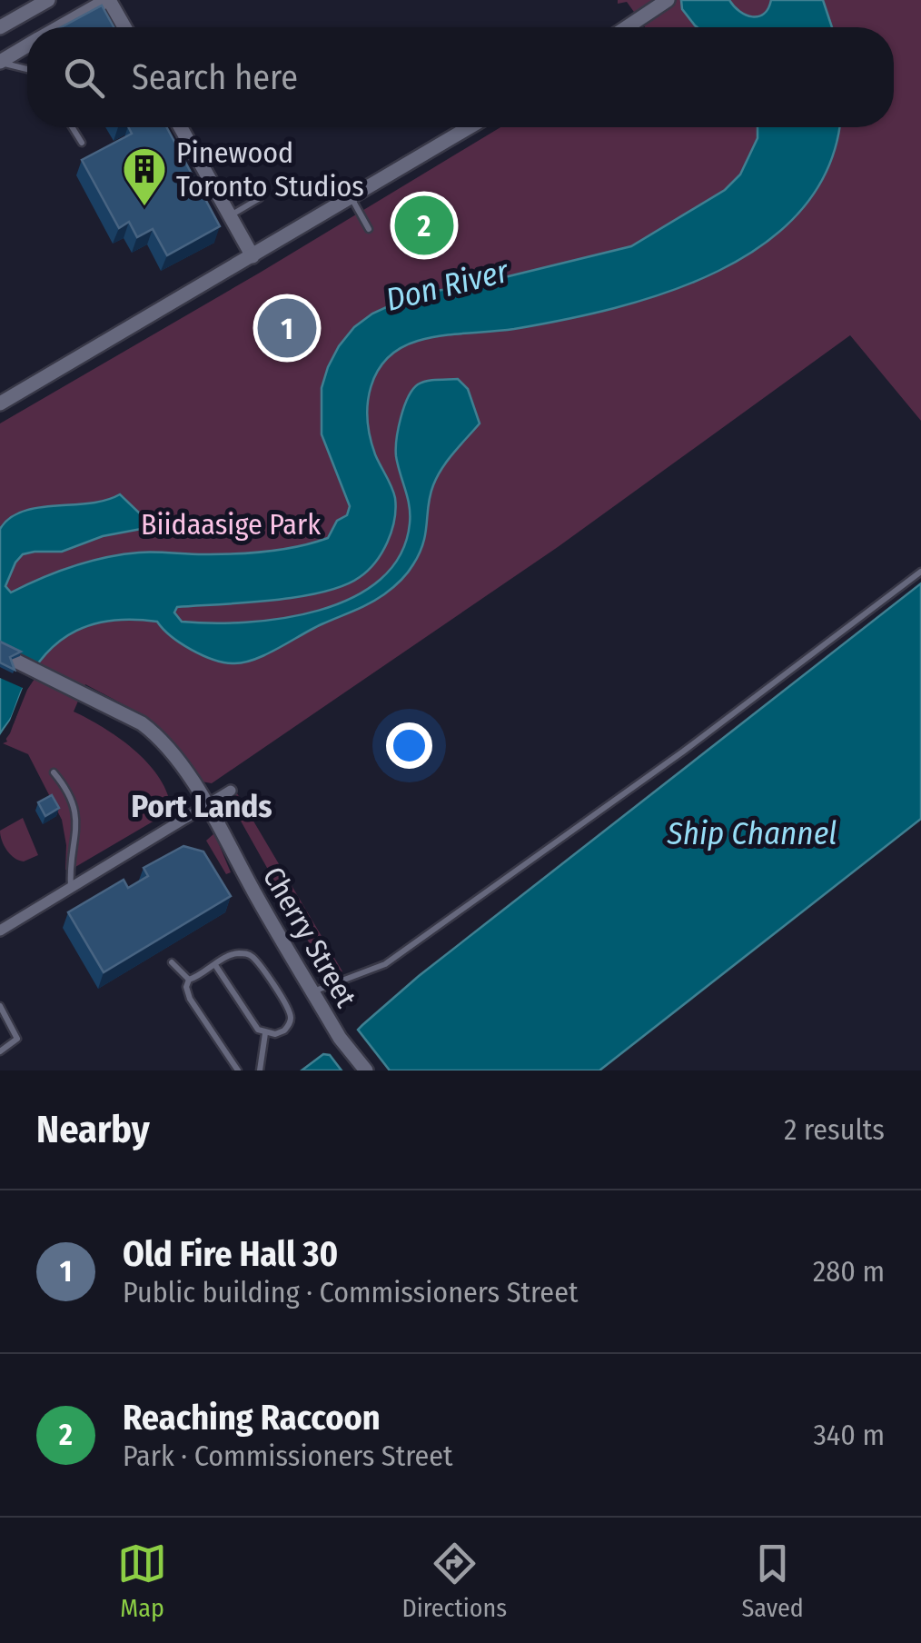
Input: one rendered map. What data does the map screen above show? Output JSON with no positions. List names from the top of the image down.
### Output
{
  "streets": {
    "street": ["Cherry Street"]
  },
  "districts": ["Port Lands"],
  "water": ["Don River", "Ship Channel"],
  "parks": ["Biidaasige Park"],
  "places": {
    "building": ["Pinewood Toronto Studios"]
  },
  "page": {
    "search": "Search here",
    "pins": ["2", "1"],
    "heading": ["Nearby", "2 results"],
    "list": [
      {
        "mark": "1",
        "name": "Old Fire Hall 30",
        "note": "Public building · Commissioners Street",
        "value": "280 m"
      },
      {
        "mark": "2",
        "name": "Reaching Raccoon",
        "note": "Park · Commissioners Street",
        "value": "340 m"
      }
    ],
    "nav": ["Map", "Directions", "Saved"]
  }
}
